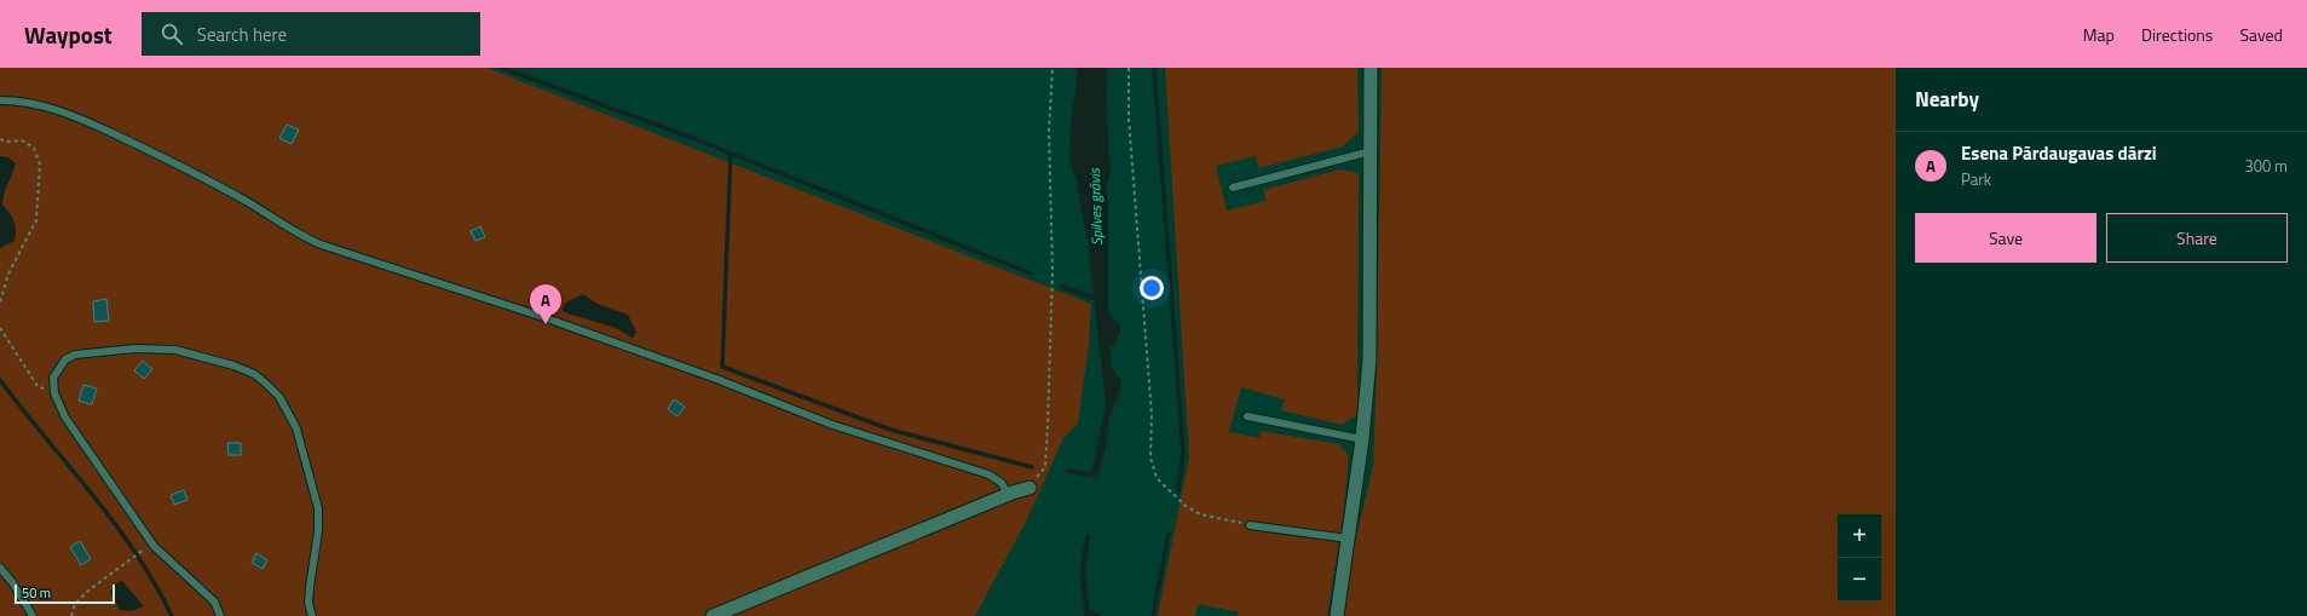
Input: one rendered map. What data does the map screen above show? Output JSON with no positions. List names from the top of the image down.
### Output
{
  "water": ["Spilves grāvis"],
  "scale_bar": "50 m",
  "page": {
    "header": "Waypost",
    "search": "Search here",
    "nav": ["Map", "Directions", "Saved"],
    "heading": "Nearby",
    "list": [
      {
        "mark": "A",
        "name": "Esena Pārdaugavas dārzi",
        "note": "Park",
        "value": "300 m"
      }
    ],
    "buttons": ["Save", "Share"],
    "pins": "A",
    "map_buttons": ["+", "−"],
    "scale": "50 m"
  }
}
